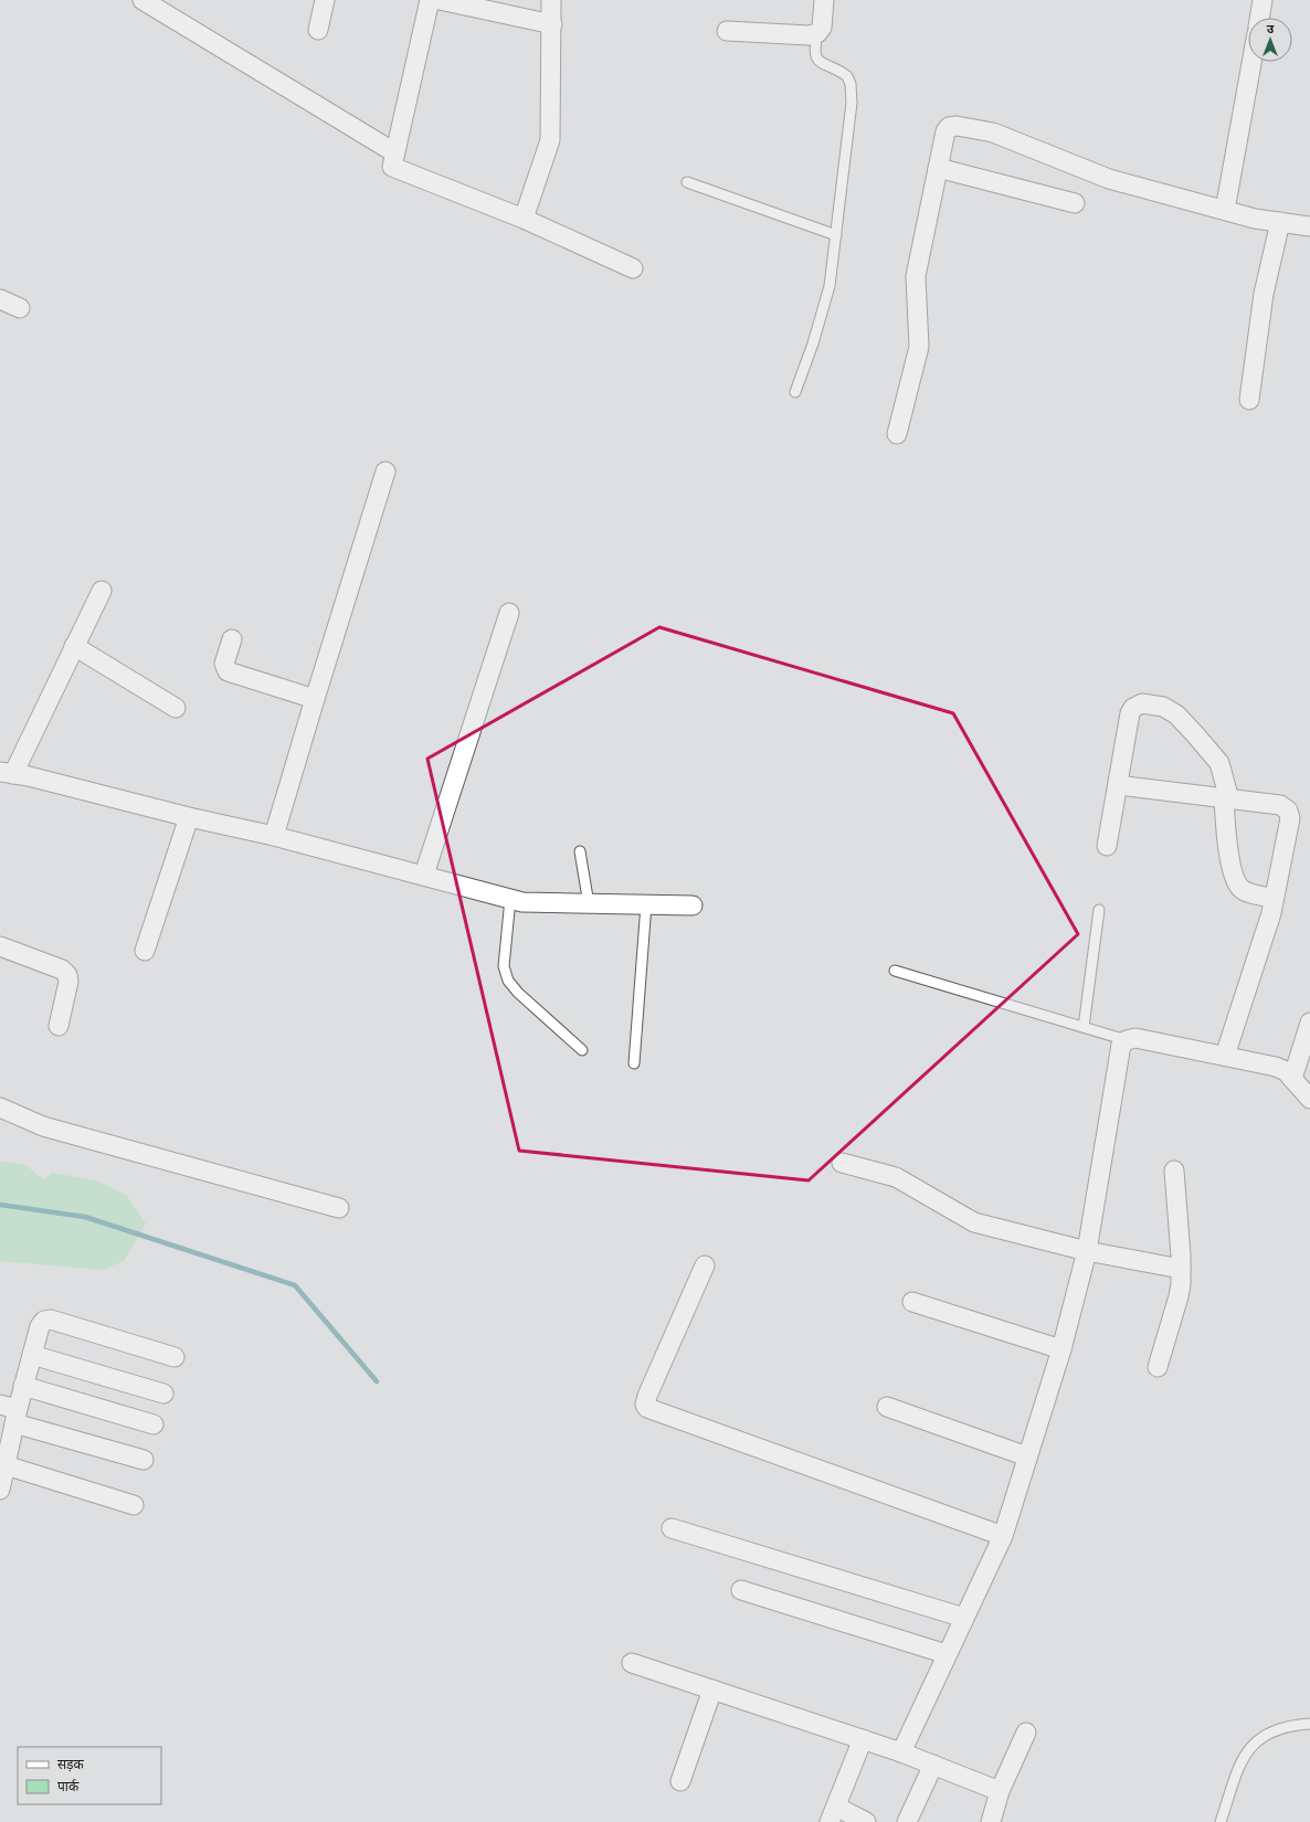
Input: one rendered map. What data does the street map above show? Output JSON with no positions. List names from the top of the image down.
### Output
{
  "legend": ["सड़क", "पार्क"],
  "north": "top"
}
